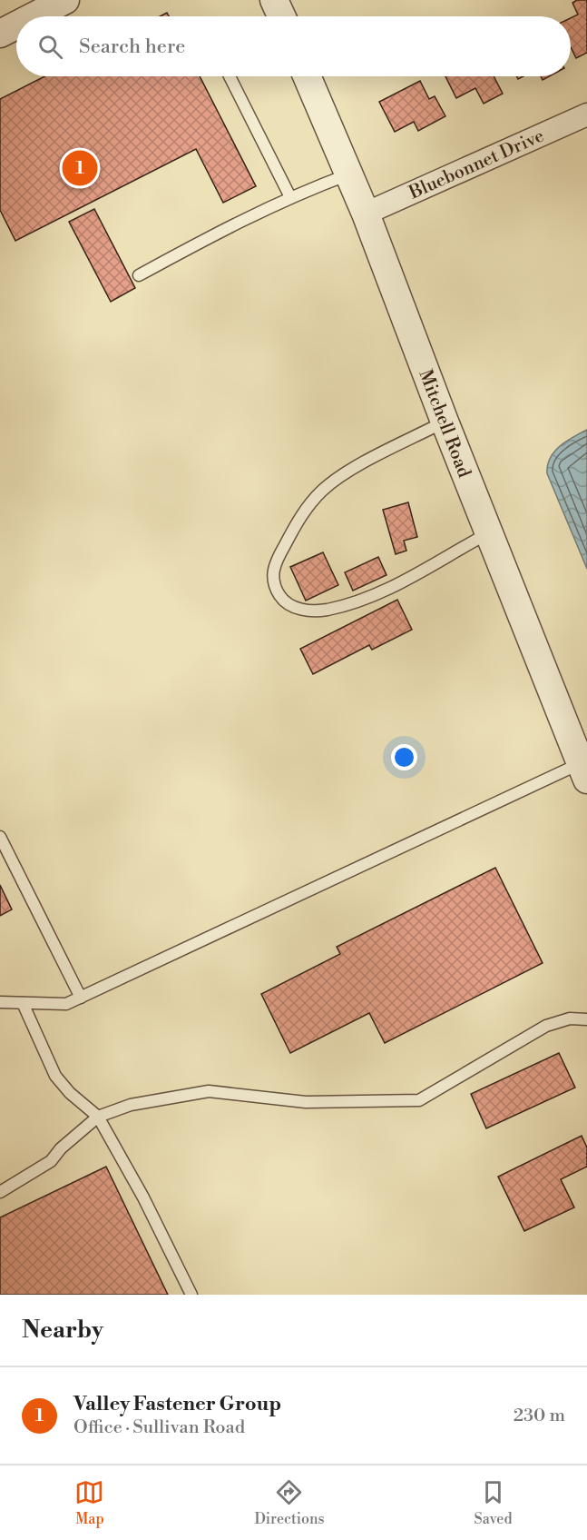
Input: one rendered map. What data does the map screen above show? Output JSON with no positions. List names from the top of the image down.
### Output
{
  "streets": {
    "street": ["Bluebonnet Drive", "Mitchell Road"]
  },
  "crossings": [
    ["Bluebonnet Drive", "Mitchell Road"]
  ],
  "page": {
    "search": "Search here",
    "pins": "1",
    "heading": "Nearby",
    "list": [
      {
        "mark": "1",
        "name": "Valley Fastener Group",
        "note": "Office · Sullivan Road",
        "value": "230 m"
      }
    ],
    "nav": ["Map", "Directions", "Saved"]
  }
}
